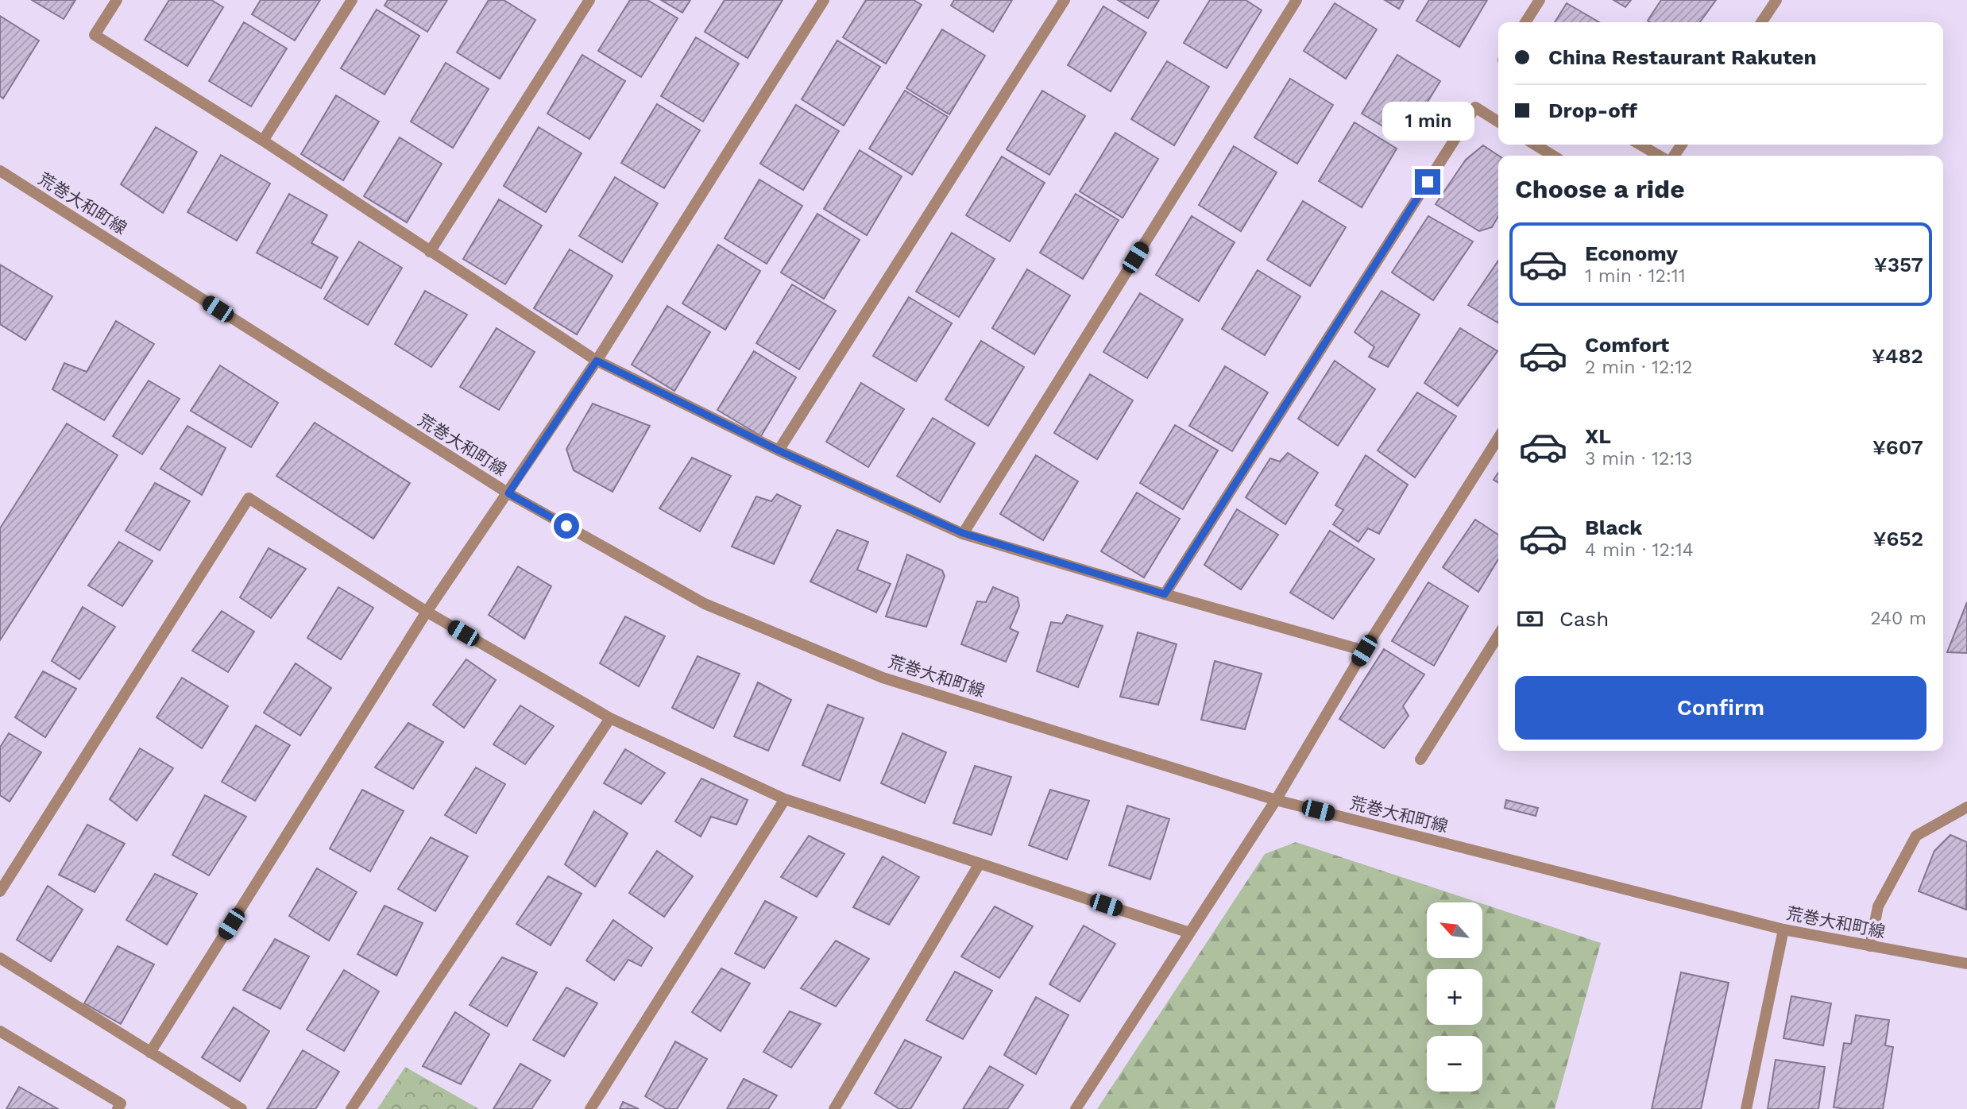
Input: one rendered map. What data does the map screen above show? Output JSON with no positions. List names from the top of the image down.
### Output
{
  "streets": {
    "street": ["荒巻大和町線"]
  },
  "north": "top left",
  "page": {
    "banner": ["China Restaurant Rakuten", "Drop-off"],
    "bubble": "1 min",
    "heading": "Choose a ride",
    "list": [
      {
        "name": "Economy",
        "note": "1 min · 12:11",
        "value": "¥357"
      },
      {
        "name": "Comfort",
        "note": "2 min · 12:12",
        "value": "¥482"
      },
      {
        "name": "XL",
        "note": "3 min · 12:13",
        "value": "¥607"
      },
      {
        "name": "Black",
        "note": "4 min · 12:14",
        "value": "¥652"
      }
    ],
    "pay": ["Cash", "240 m"],
    "buttons": "Confirm",
    "map_buttons": ["+", "−"]
  }
}
